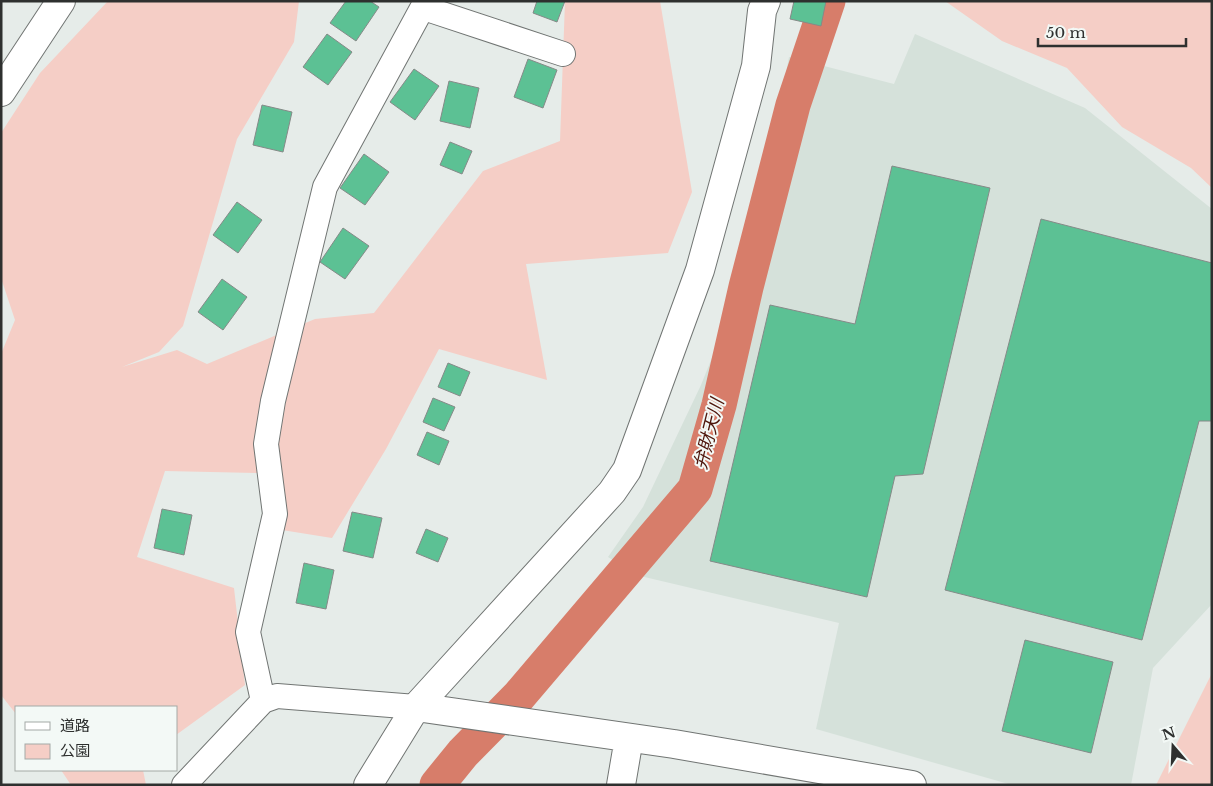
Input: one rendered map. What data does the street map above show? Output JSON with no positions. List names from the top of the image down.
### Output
{
  "water": ["弁財天川"],
  "legend": ["道路", "公園"],
  "scale_bar": "50 m",
  "north": "top"
}
